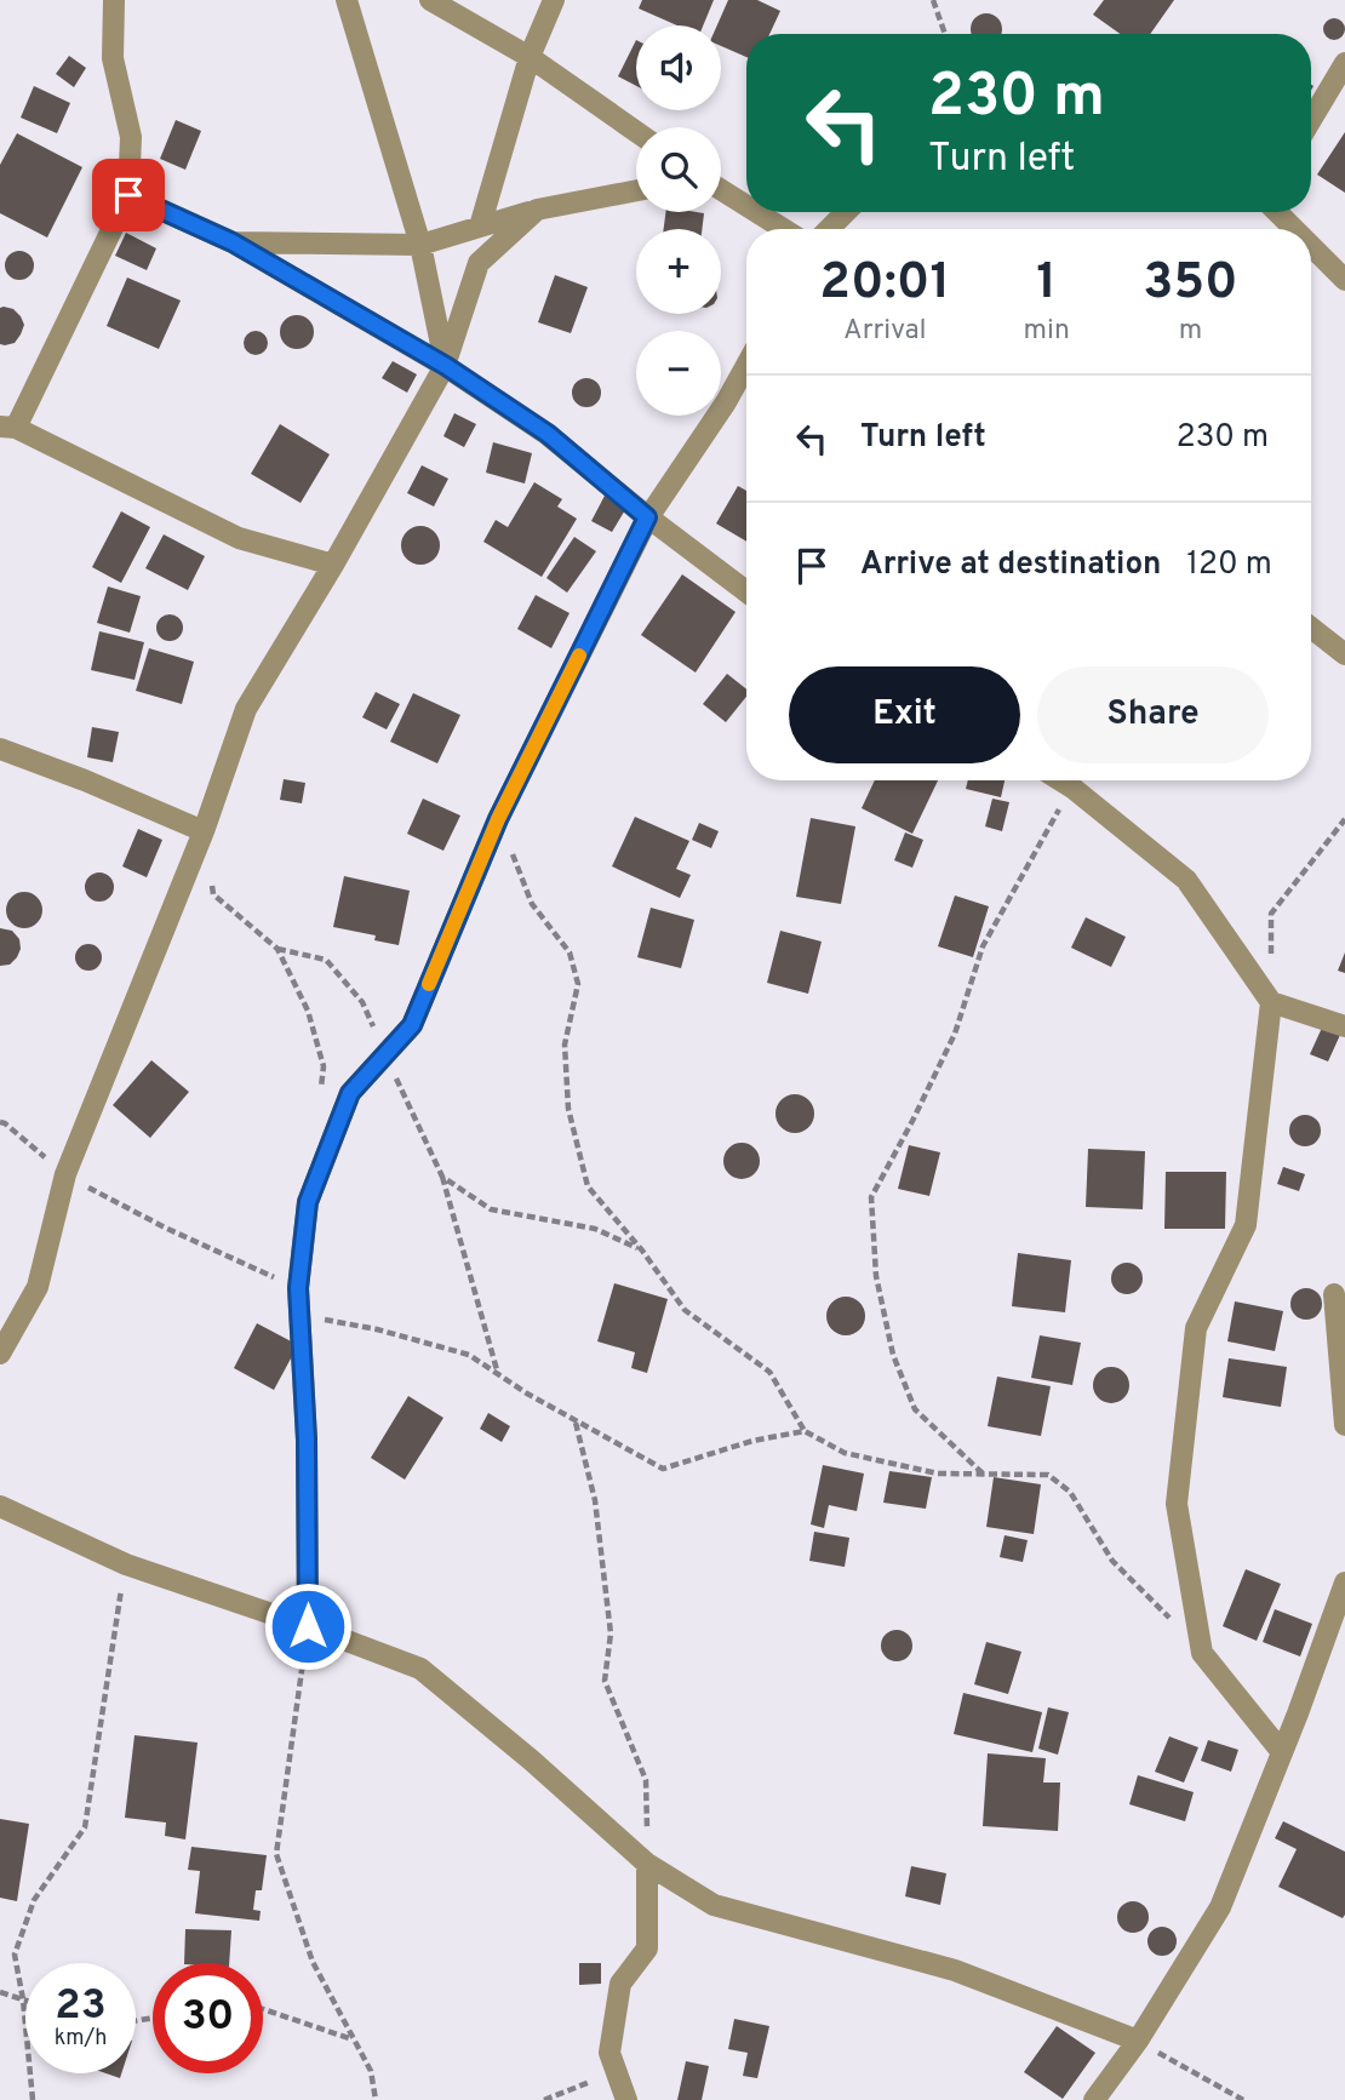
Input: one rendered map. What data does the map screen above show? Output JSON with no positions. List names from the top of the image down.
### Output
{
  "page": {
    "map_buttons": ["+", "−"],
    "turn": ["230 m", "Turn left"],
    "eta": [
      "20:01",
      "Arrival",
      "1",
      "min",
      "350",
      "m"
    ],
    "list": [
      {
        "name": "Turn left",
        "value": "230 m"
      },
      {
        "name": "Arrive at destination",
        "value": "120 m"
      }
    ],
    "buttons": ["Exit", "Share"],
    "speed": "23 km/h",
    "limit": "30"
  }
}
